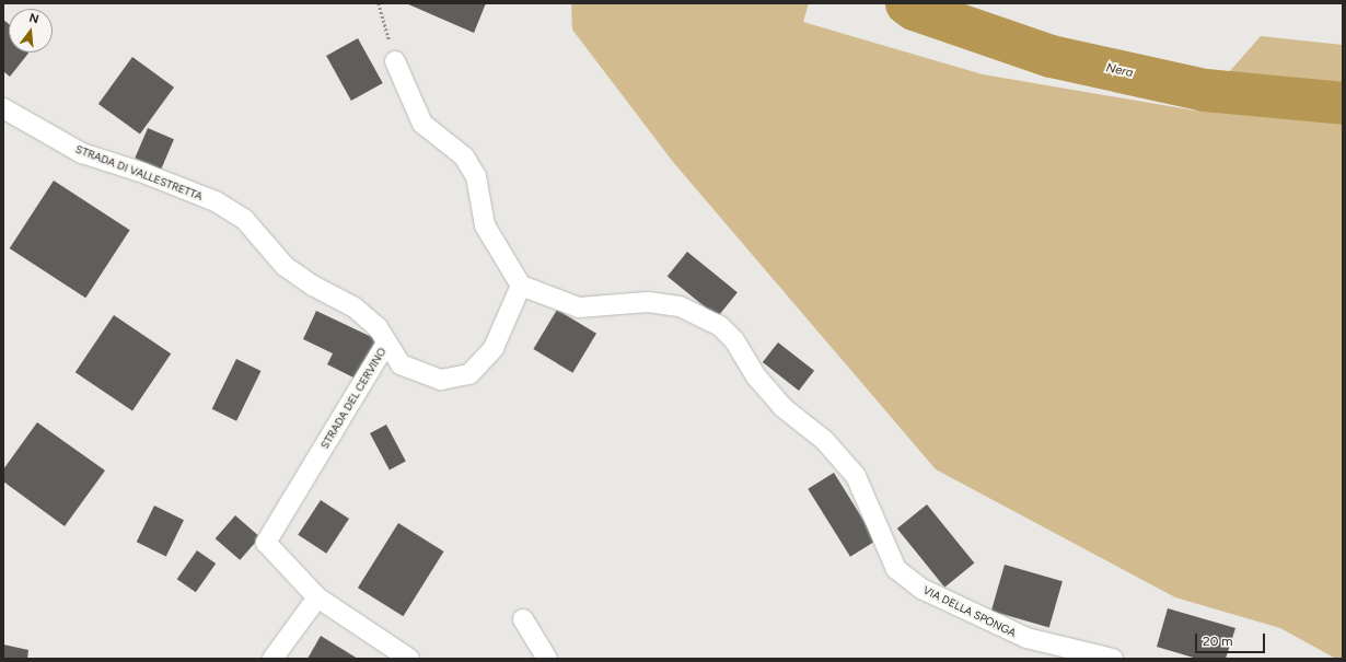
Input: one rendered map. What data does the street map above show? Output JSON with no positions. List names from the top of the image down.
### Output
{
  "streets": {
    "street": ["STRADA DI VALLESTRETTA", "STRADA DEL CERVINO", "VIA DELLA SPONGA"]
  },
  "crossings": [
    ["STRADA DI VALLESTRETTA", "STRADA DEL CERVINO"],
    ["STRADA DEL CERVINO", "VIA DELLA SPONGA"]
  ],
  "water": ["Nera"],
  "scale_bar": "20 m",
  "north": "top"
}
